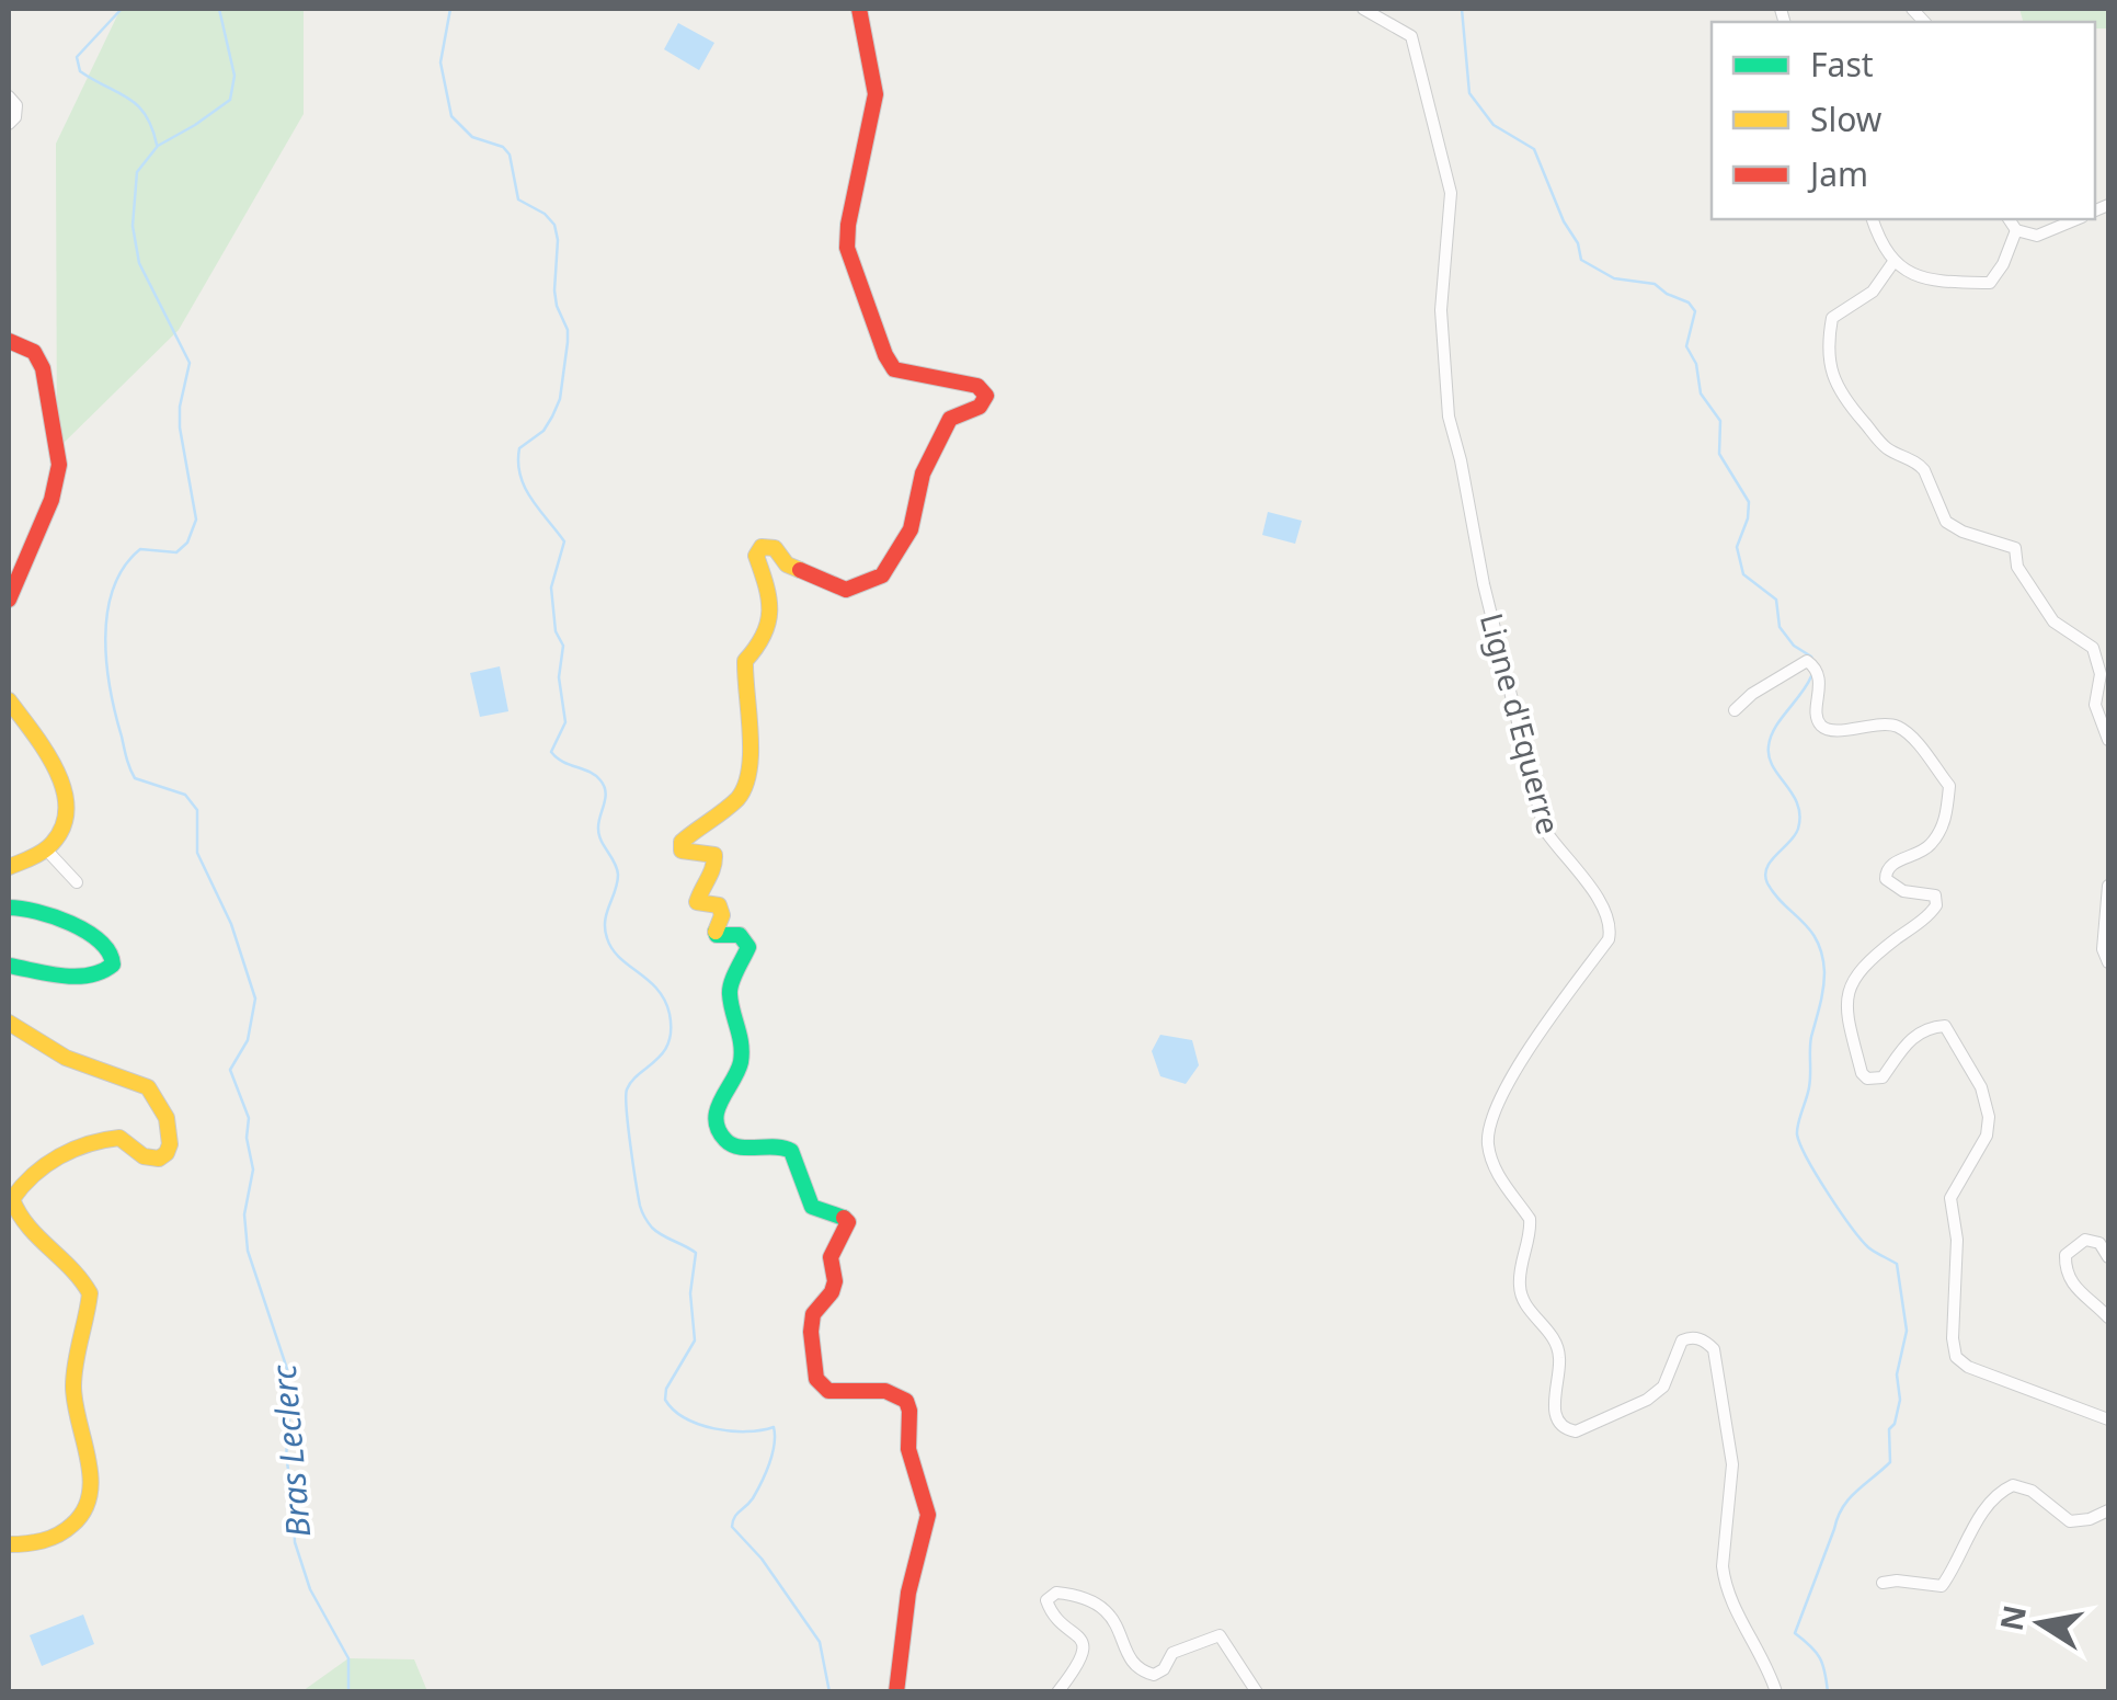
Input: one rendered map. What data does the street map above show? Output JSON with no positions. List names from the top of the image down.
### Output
{
  "streets": {
    "street": ["Ligne d'Equerre"]
  },
  "water": ["Bras Leclerc"],
  "legend": ["Fast", "Slow", "Jam"],
  "north": "left"
}
